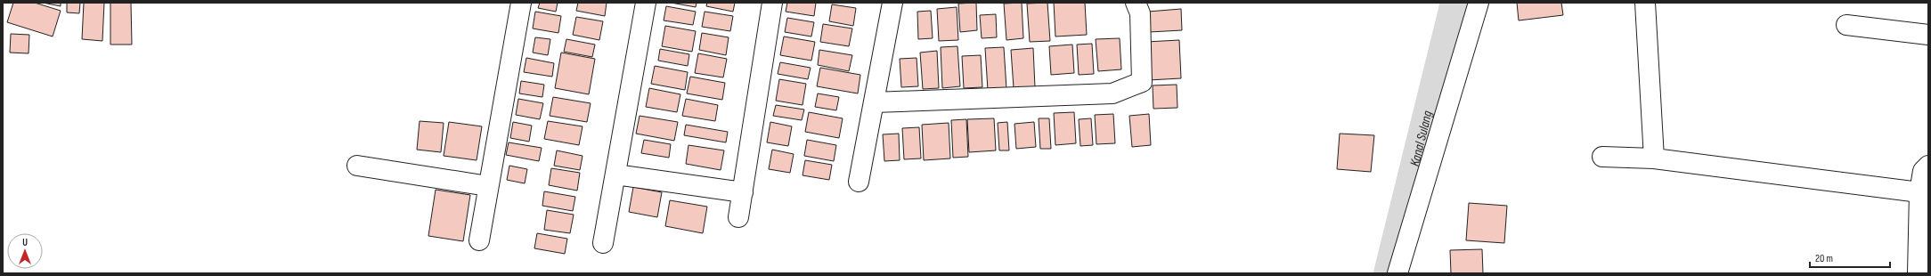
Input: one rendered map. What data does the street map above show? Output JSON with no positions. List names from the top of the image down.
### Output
{
  "water": ["Kanal Sulang"],
  "scale_bar": "20 m",
  "north": "top"
}
